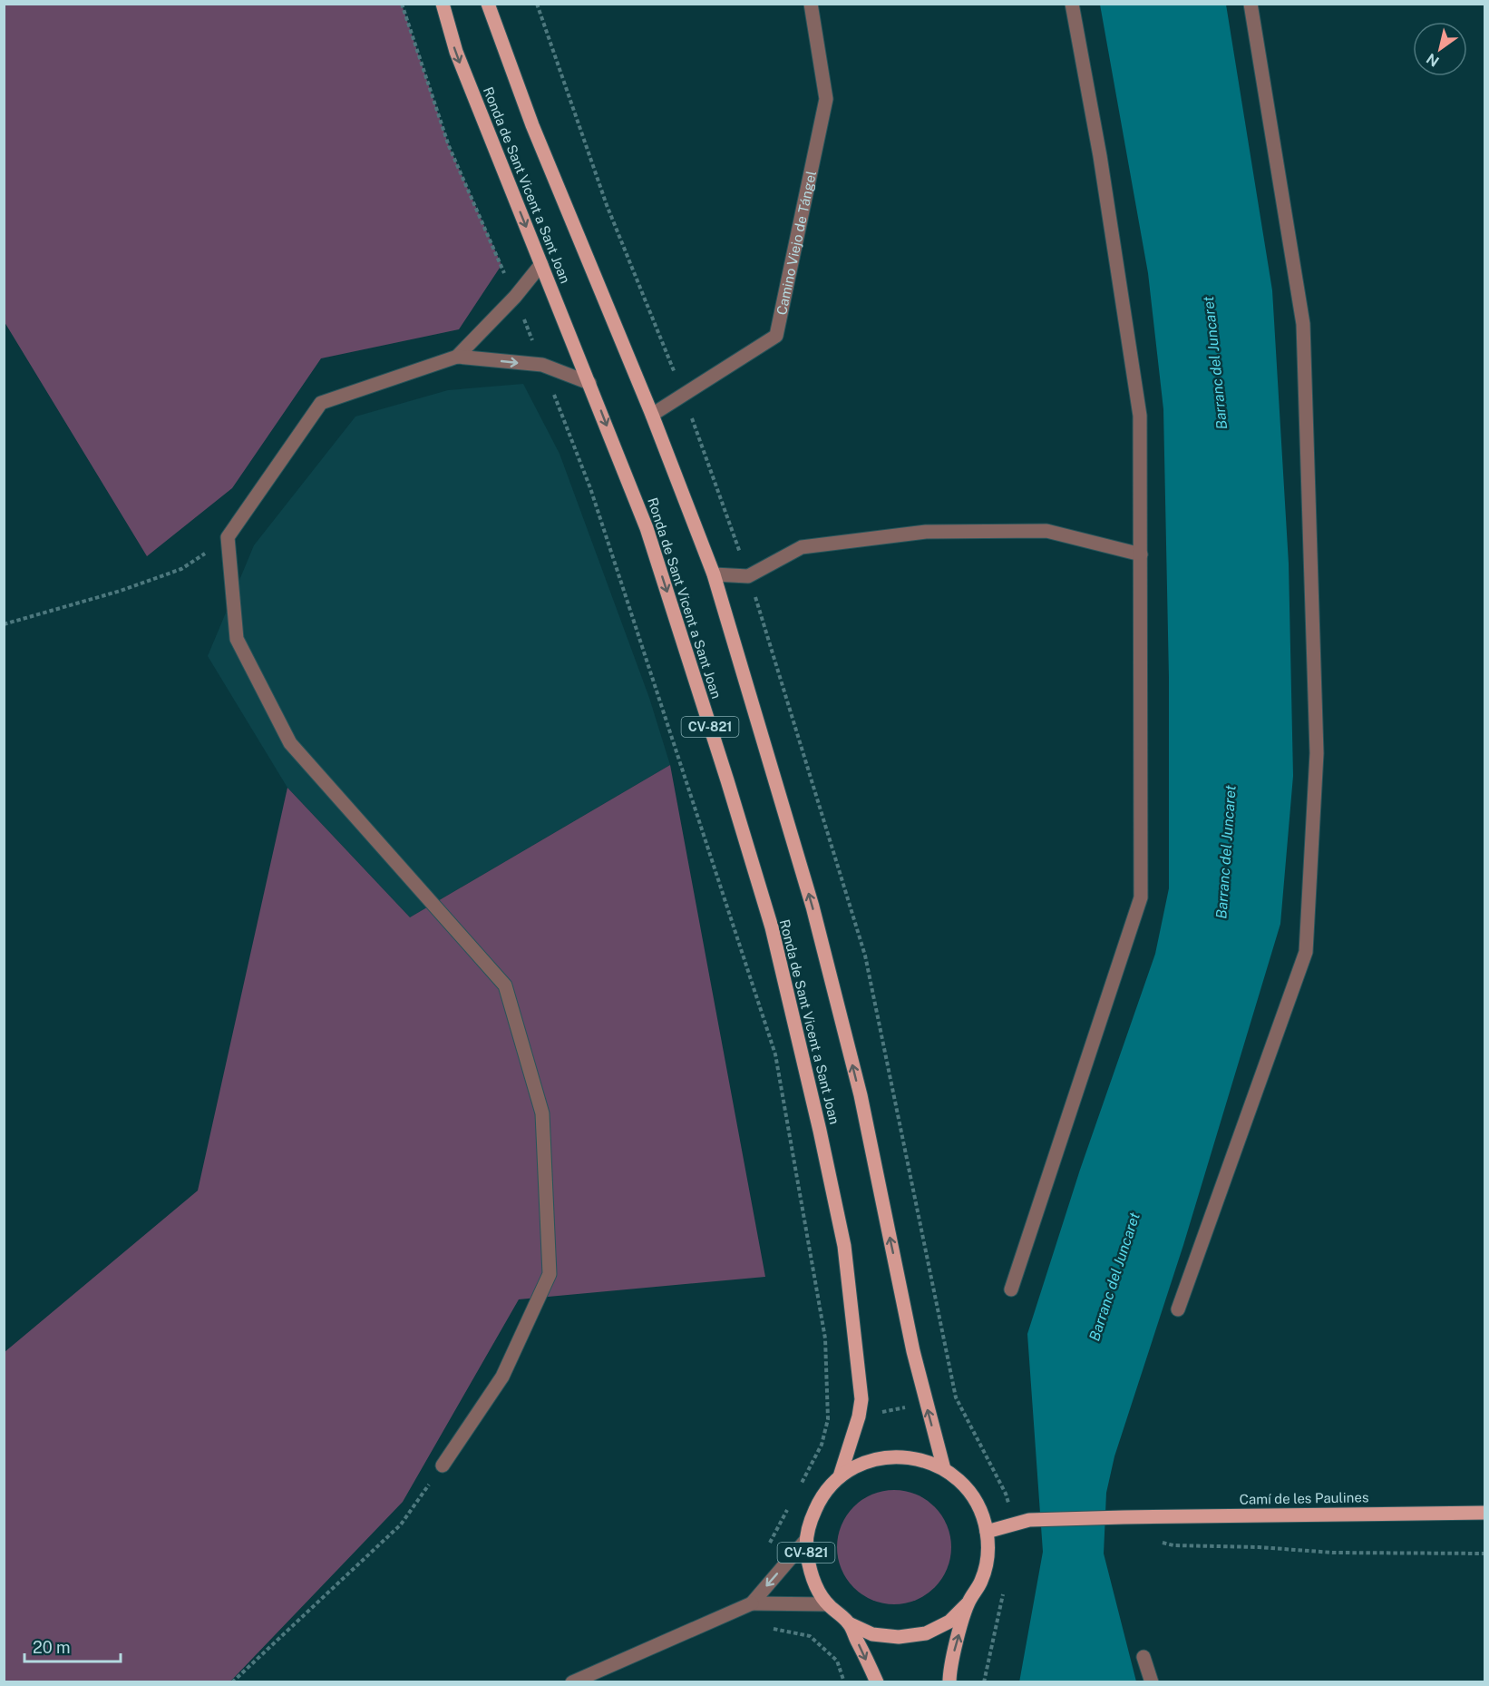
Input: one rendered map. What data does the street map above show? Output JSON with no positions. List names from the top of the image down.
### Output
{
  "streets": {
    "main road": ["Ronda de Sant Vicent a Sant Joan", "CV-821", "Camí de les Paulines"],
    "street": ["Camino Viejo de Tángel"]
  },
  "crossings": [
    ["Ronda de Sant Vicent a Sant Joan", "Camino Viejo de Tángel"],
    ["Ronda de Sant Vicent a Sant Joan", "CV-821"],
    ["Ronda de Sant Vicent a Sant Joan", "Camí de les Paulines"],
    ["CV-821", "Camí de les Paulines"]
  ],
  "water": ["Barranc del Juncaret"],
  "scale_bar": "20 m",
  "north": "bottom left"
}
